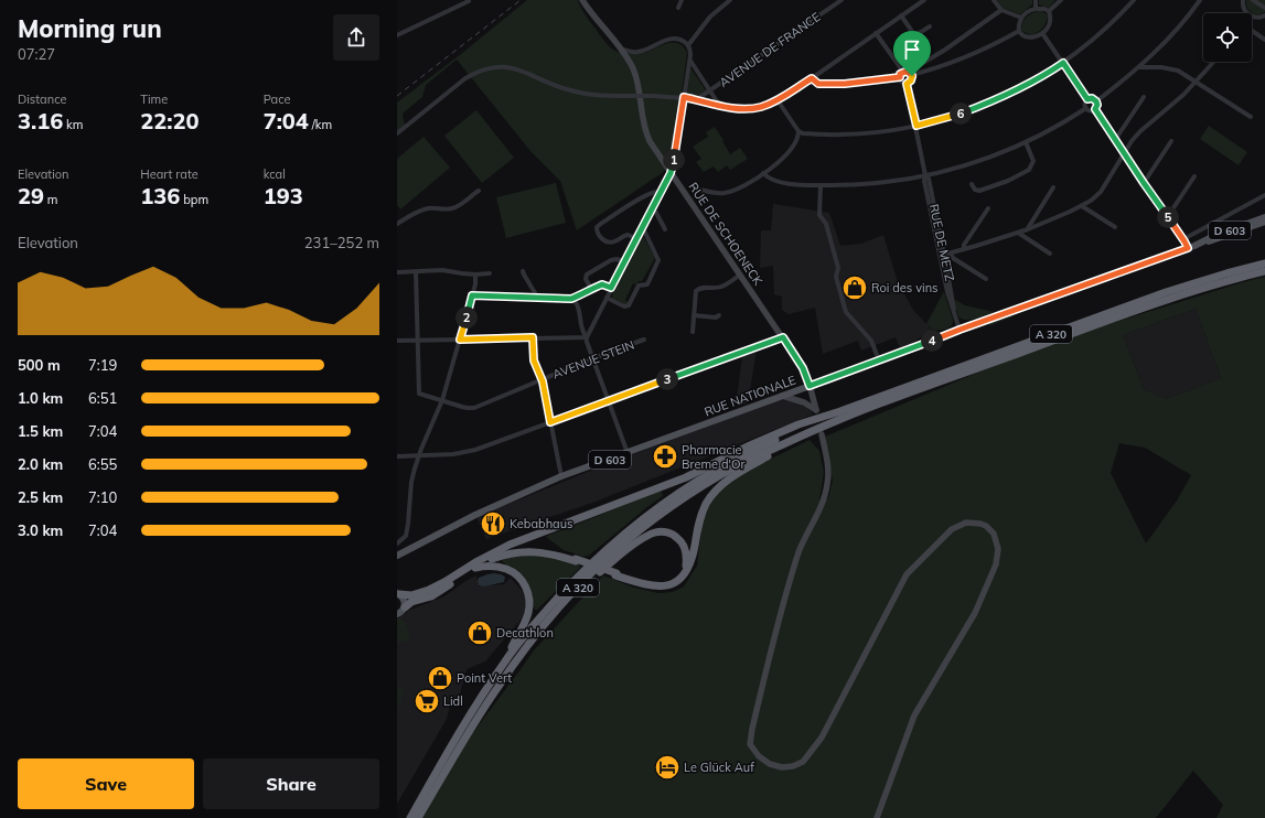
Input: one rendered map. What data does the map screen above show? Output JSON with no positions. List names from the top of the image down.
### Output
{
  "streets": {
    "highway": ["A 320"],
    "main road": ["D 603", "RUE DE SCHOENECK", "RUE NATIONALE"],
    "street": ["AVENUE DE FRANCE", "RUE DE METZ", "AVENUE STEIN"]
  },
  "crossings": [
    ["RUE DE SCHOENECK", "RUE NATIONALE"],
    ["RUE DE METZ", "RUE NATIONALE"]
  ],
  "places": {
    "shop": ["Roi des vins", "Decathlon", "Point Vert"],
    "pharmacy": ["Pharmacie Breme d'Or"],
    "restaurant": ["Kebabhaus"],
    "supermarket": ["Lidl"],
    "hotel": ["Le Glück Auf"]
  },
  "page": {
    "heading": ["Morning run", "07:27"],
    "stats": [
      ["Distance", "3.16 km"],
      ["Time", "22:20"],
      ["Pace", "7:04 /km"],
      ["Elevation", "29 m"],
      ["Heart rate", "136 bpm"],
      ["kcal", "193"]
    ],
    "pins": [
      "6",
      "1",
      "5",
      "2",
      "4",
      "3"
    ],
    "chart": ["Elevation", "231–252 m"],
    "list": [
      {
        "name": "500 m",
        "note": "7:19"
      },
      {
        "name": "1.0 km",
        "note": "6:51"
      },
      {
        "name": "1.5 km",
        "note": "7:04"
      },
      {
        "name": "2.0 km",
        "note": "6:55"
      },
      {
        "name": "2.5 km",
        "note": "7:10"
      },
      {
        "name": "3.0 km",
        "note": "7:04"
      }
    ],
    "buttons": ["Save", "Share"]
  }
}
